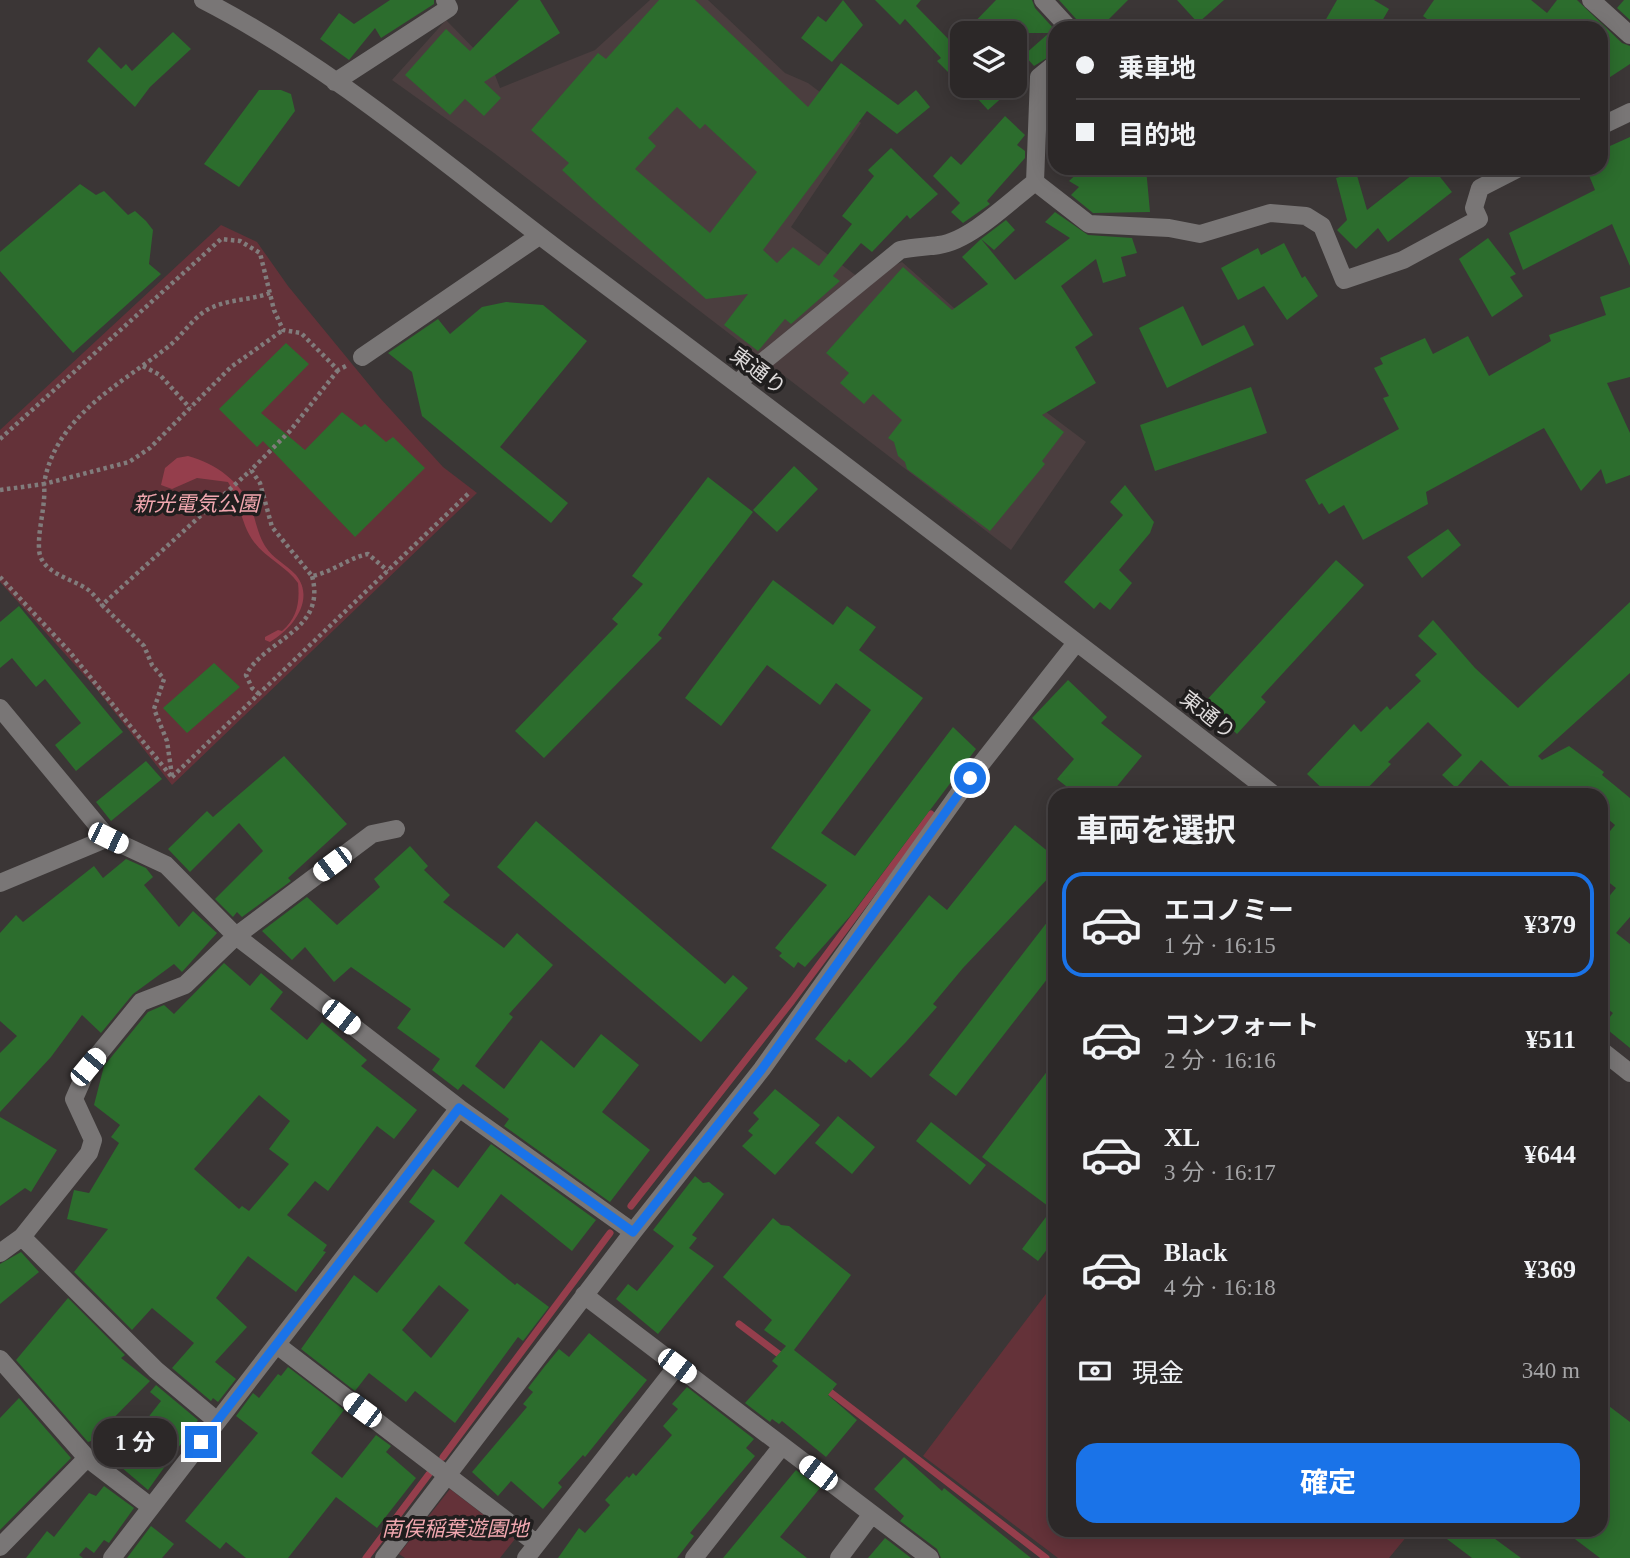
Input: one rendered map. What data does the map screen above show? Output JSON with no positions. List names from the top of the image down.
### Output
{
  "streets": {
    "street": ["東通り"]
  },
  "parks": ["新光電気公園", "南俣稲葉遊園地"],
  "page": {
    "banner": ["乗車地", "目的地"],
    "heading": "車両を選択",
    "list": [
      {
        "name": "エコノミー",
        "note": "1 分 · 16:15",
        "value": "¥379"
      },
      {
        "name": "コンフォート",
        "note": "2 分 · 16:16",
        "value": "¥511"
      },
      {
        "name": "XL",
        "note": "3 分 · 16:17",
        "value": "¥644"
      },
      {
        "name": "Black",
        "note": "4 分 · 16:18",
        "value": "¥369"
      }
    ],
    "pay": ["現金", "340 m"],
    "bubble": "1 分",
    "buttons": "確定"
  }
}
